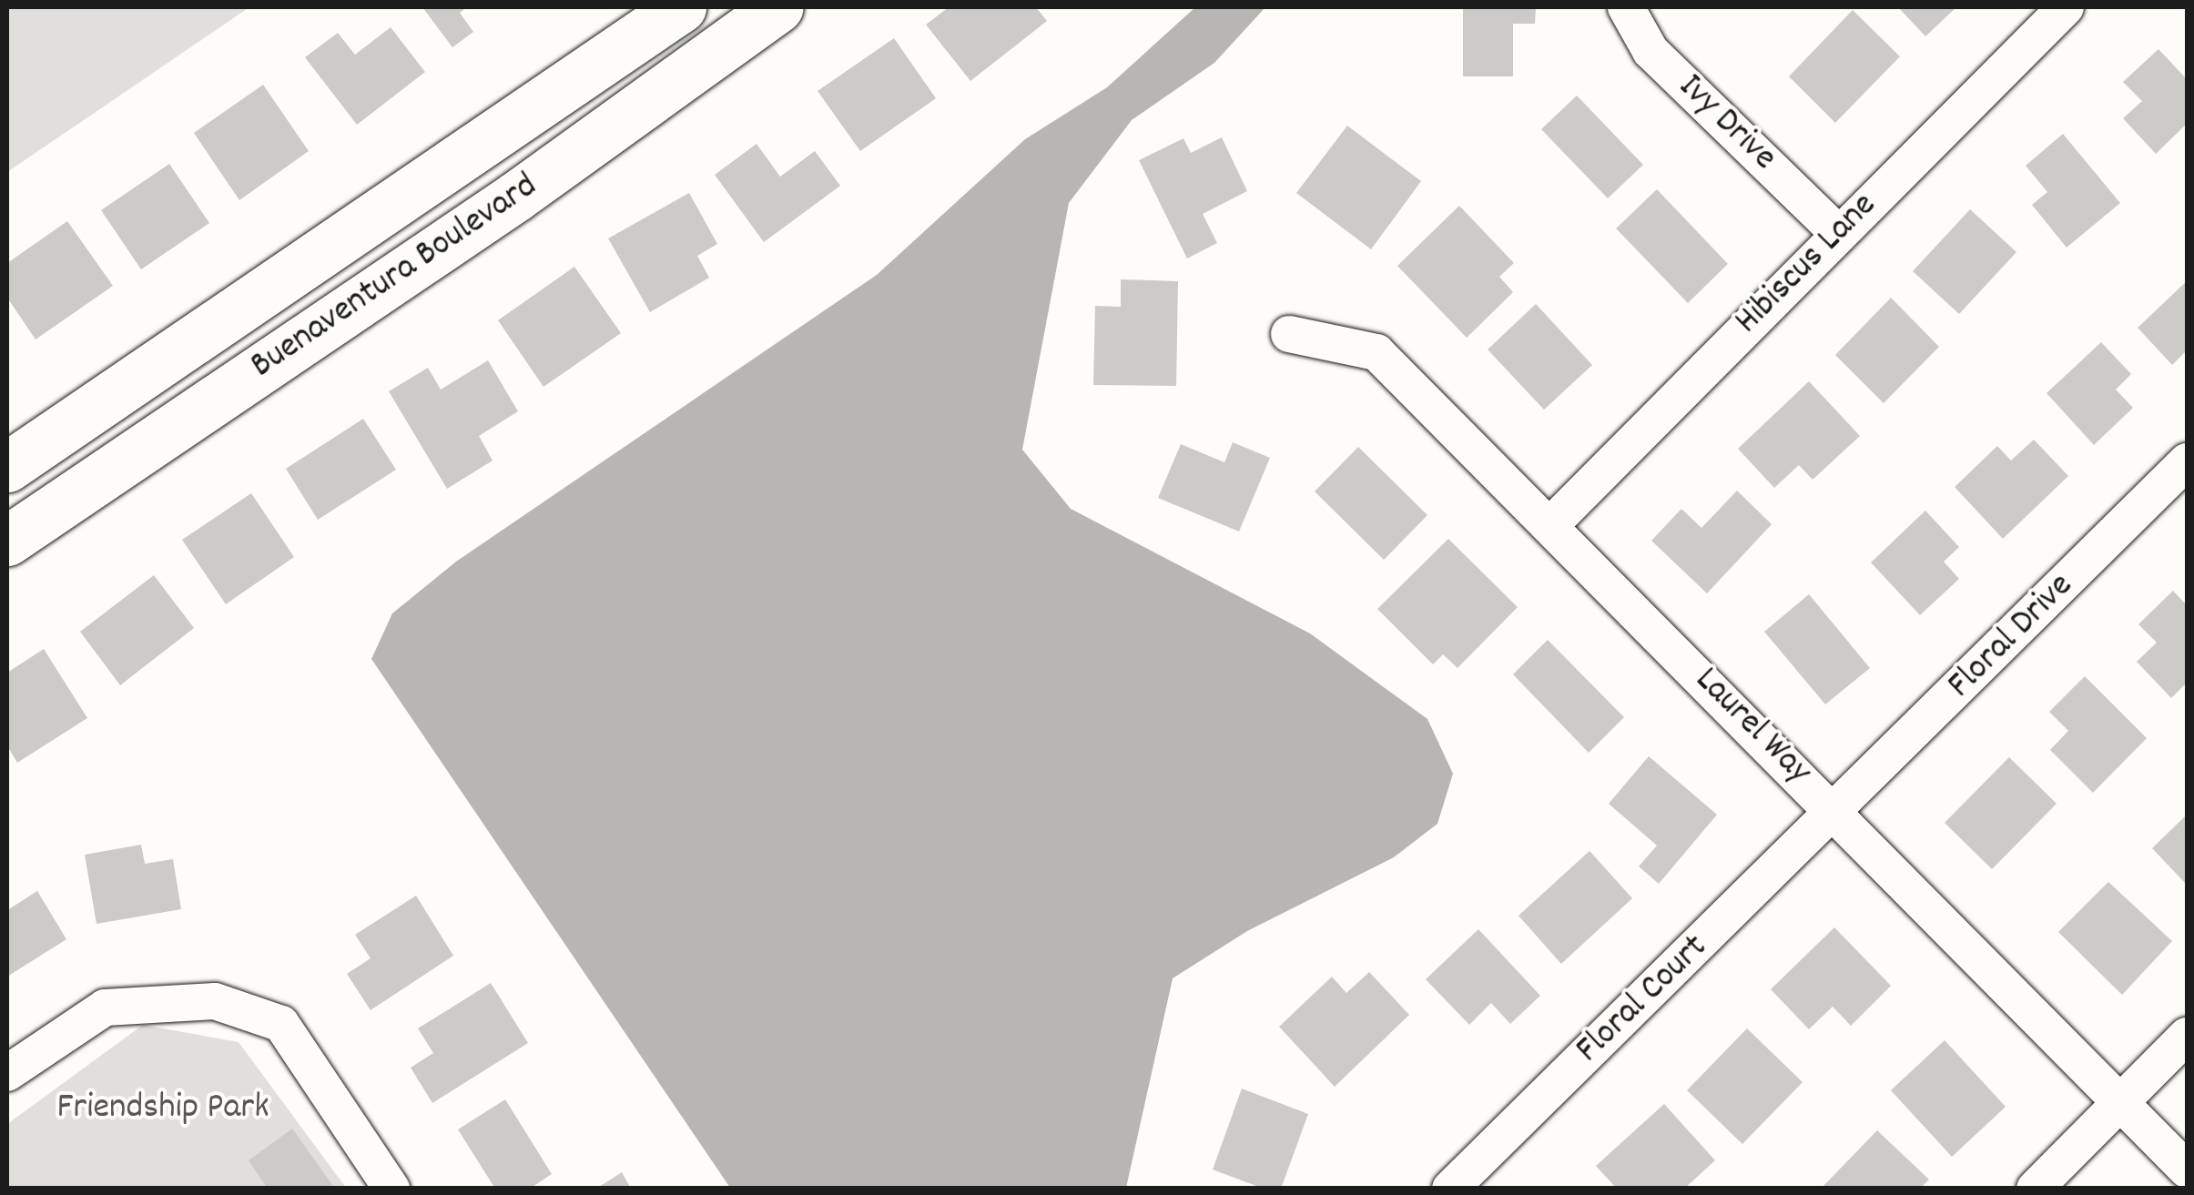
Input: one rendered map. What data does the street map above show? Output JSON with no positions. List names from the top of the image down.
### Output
{
  "streets": {
    "main road": ["Buenaventura Boulevard"],
    "street": [
      "Ivy Drive",
      "Hibiscus Lane",
      "Floral Drive",
      "Laurel Way",
      "Floral Court"
    ]
  },
  "crossings": [
    ["Ivy Drive", "Hibiscus Lane"],
    ["Hibiscus Lane", "Laurel Way"],
    ["Floral Drive", "Laurel Way"],
    ["Floral Drive", "Floral Court"],
    ["Laurel Way", "Floral Court"]
  ],
  "parks": ["Friendship Park"]
}
